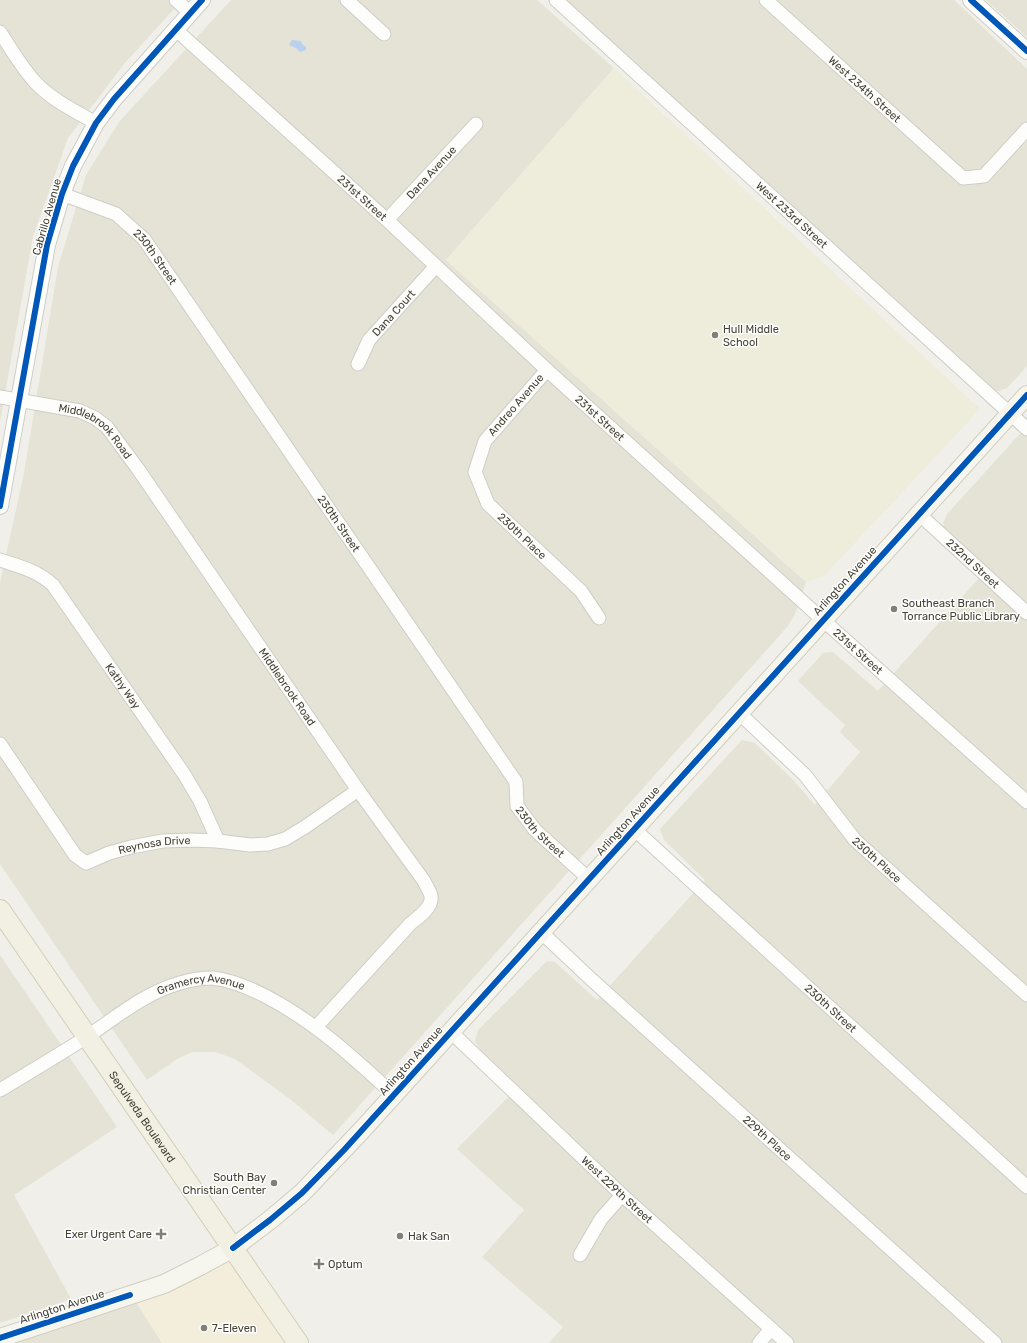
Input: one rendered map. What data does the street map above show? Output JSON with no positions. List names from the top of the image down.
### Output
{
  "streets": {
    "main road": ["Arlington Avenue", "Sepulveda Boulevard"],
    "street": [
      "West 234th Street",
      "Dana Avenue",
      "231st Street",
      "West 233rd Street",
      "Cabrillo Avenue",
      "230th Street",
      "Dana Court",
      "Andreo Avenue",
      "Middlebrook Road",
      "230th Place",
      "232nd Street",
      "Kathy Way",
      "Reynosa Drive",
      "Gramercy Avenue",
      "229th Place",
      "West 229th Street"
    ]
  },
  "crossings": [
    ["Dana Avenue", "231st Street"],
    ["231st Street", "Cabrillo Avenue"],
    ["231st Street", "Dana Court"],
    ["231st Street", "Andreo Avenue"],
    ["231st Street", "Arlington Avenue"],
    ["West 233rd Street", "Arlington Avenue"],
    ["Cabrillo Avenue", "230th Street"],
    ["Cabrillo Avenue", "Middlebrook Road"],
    ["230th Street", "Arlington Avenue"],
    ["Andreo Avenue", "230th Place"],
    ["Middlebrook Road", "Reynosa Drive"],
    ["Middlebrook Road", "Gramercy Avenue"],
    ["230th Place", "Arlington Avenue"],
    ["232nd Street", "Arlington Avenue"],
    ["Arlington Avenue", "Gramercy Avenue"],
    ["Arlington Avenue", "Sepulveda Boulevard"],
    ["Arlington Avenue", "229th Place"],
    ["Arlington Avenue", "West 229th Street"],
    ["Kathy Way", "Reynosa Drive"],
    ["Gramercy Avenue", "Sepulveda Boulevard"]
  ],
  "places": {
    "other": [
      "Hull Middle School",
      "Southeast Branch Torrance Public Library",
      "South Bay Christian Center",
      "Hak San",
      "7-Eleven"
    ],
    "health": ["Exer Urgent Care", "Optum"]
  }
}
